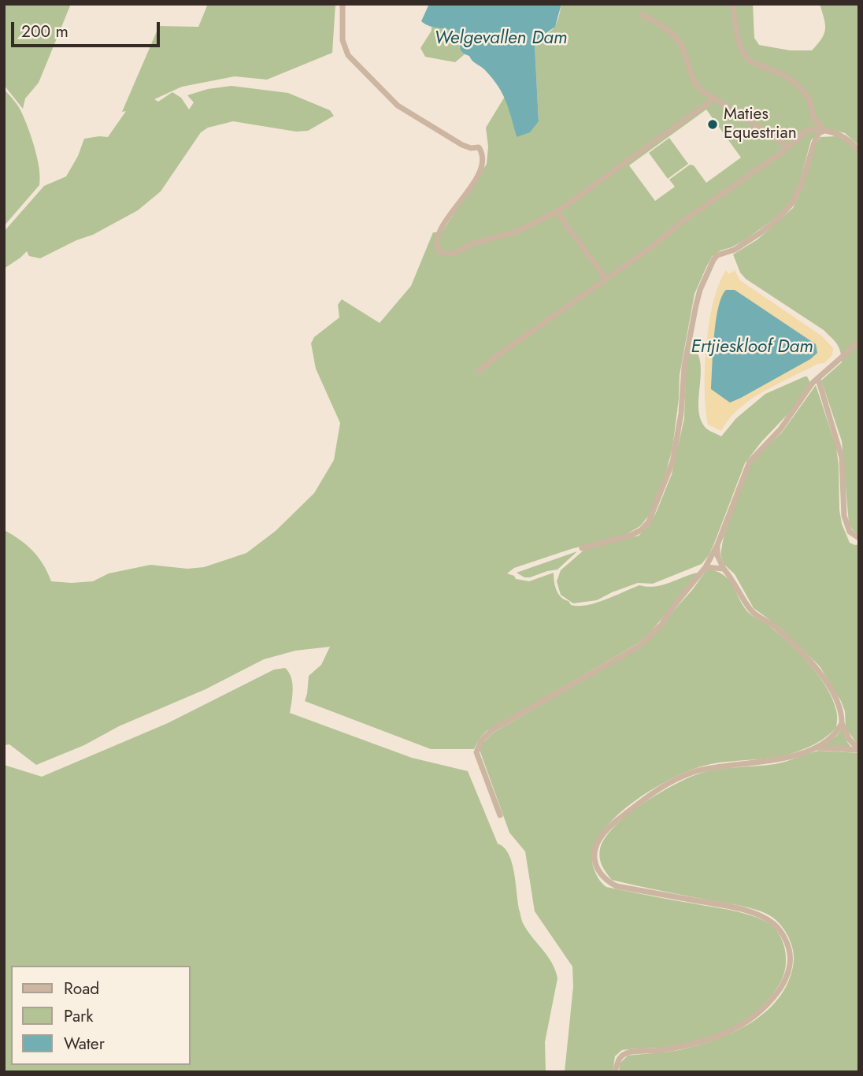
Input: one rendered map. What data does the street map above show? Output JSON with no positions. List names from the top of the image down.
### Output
{
  "water": ["Welgevallen Dam", "Ertjieskloof Dam"],
  "places": ["Maties Equestrian"],
  "legend": ["Road", "Park", "Water"],
  "scale_bar": "200 m"
}
